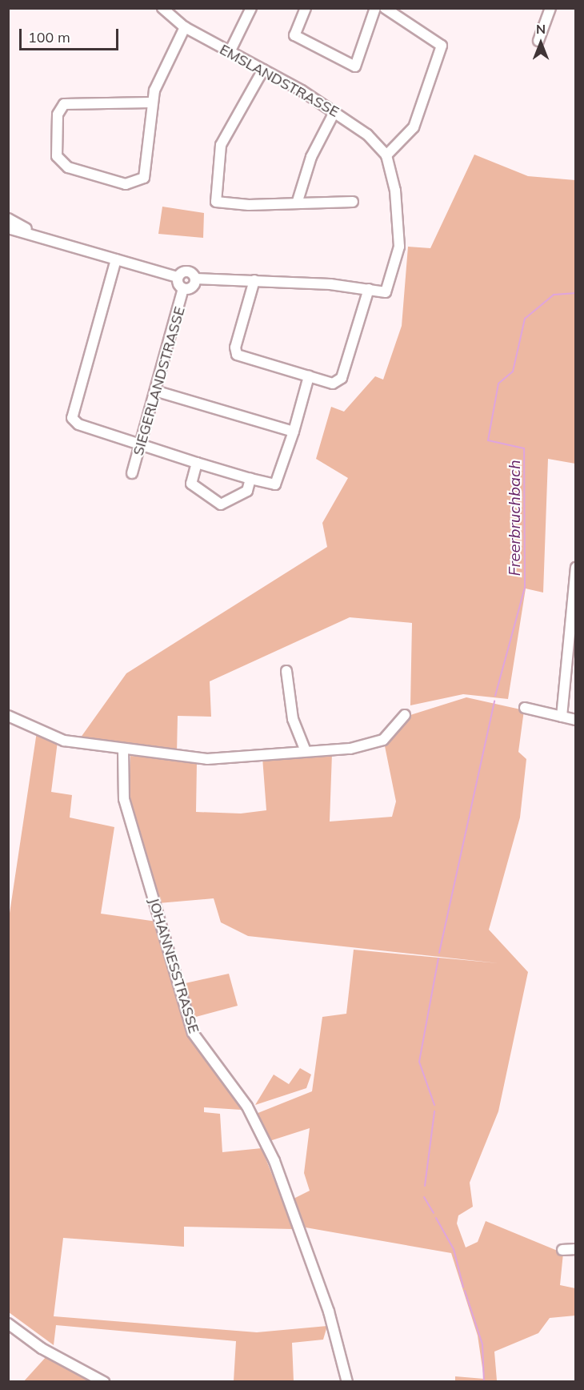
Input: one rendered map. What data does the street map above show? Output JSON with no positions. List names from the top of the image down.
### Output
{
  "streets": {
    "street": ["EMSLANDSTRASSE", "SIEGERLANDSTRASSE", "JOHANNESSTRASSE"]
  },
  "water": ["Freerbruchbach"],
  "scale_bar": "100 m",
  "north": "top"
}
